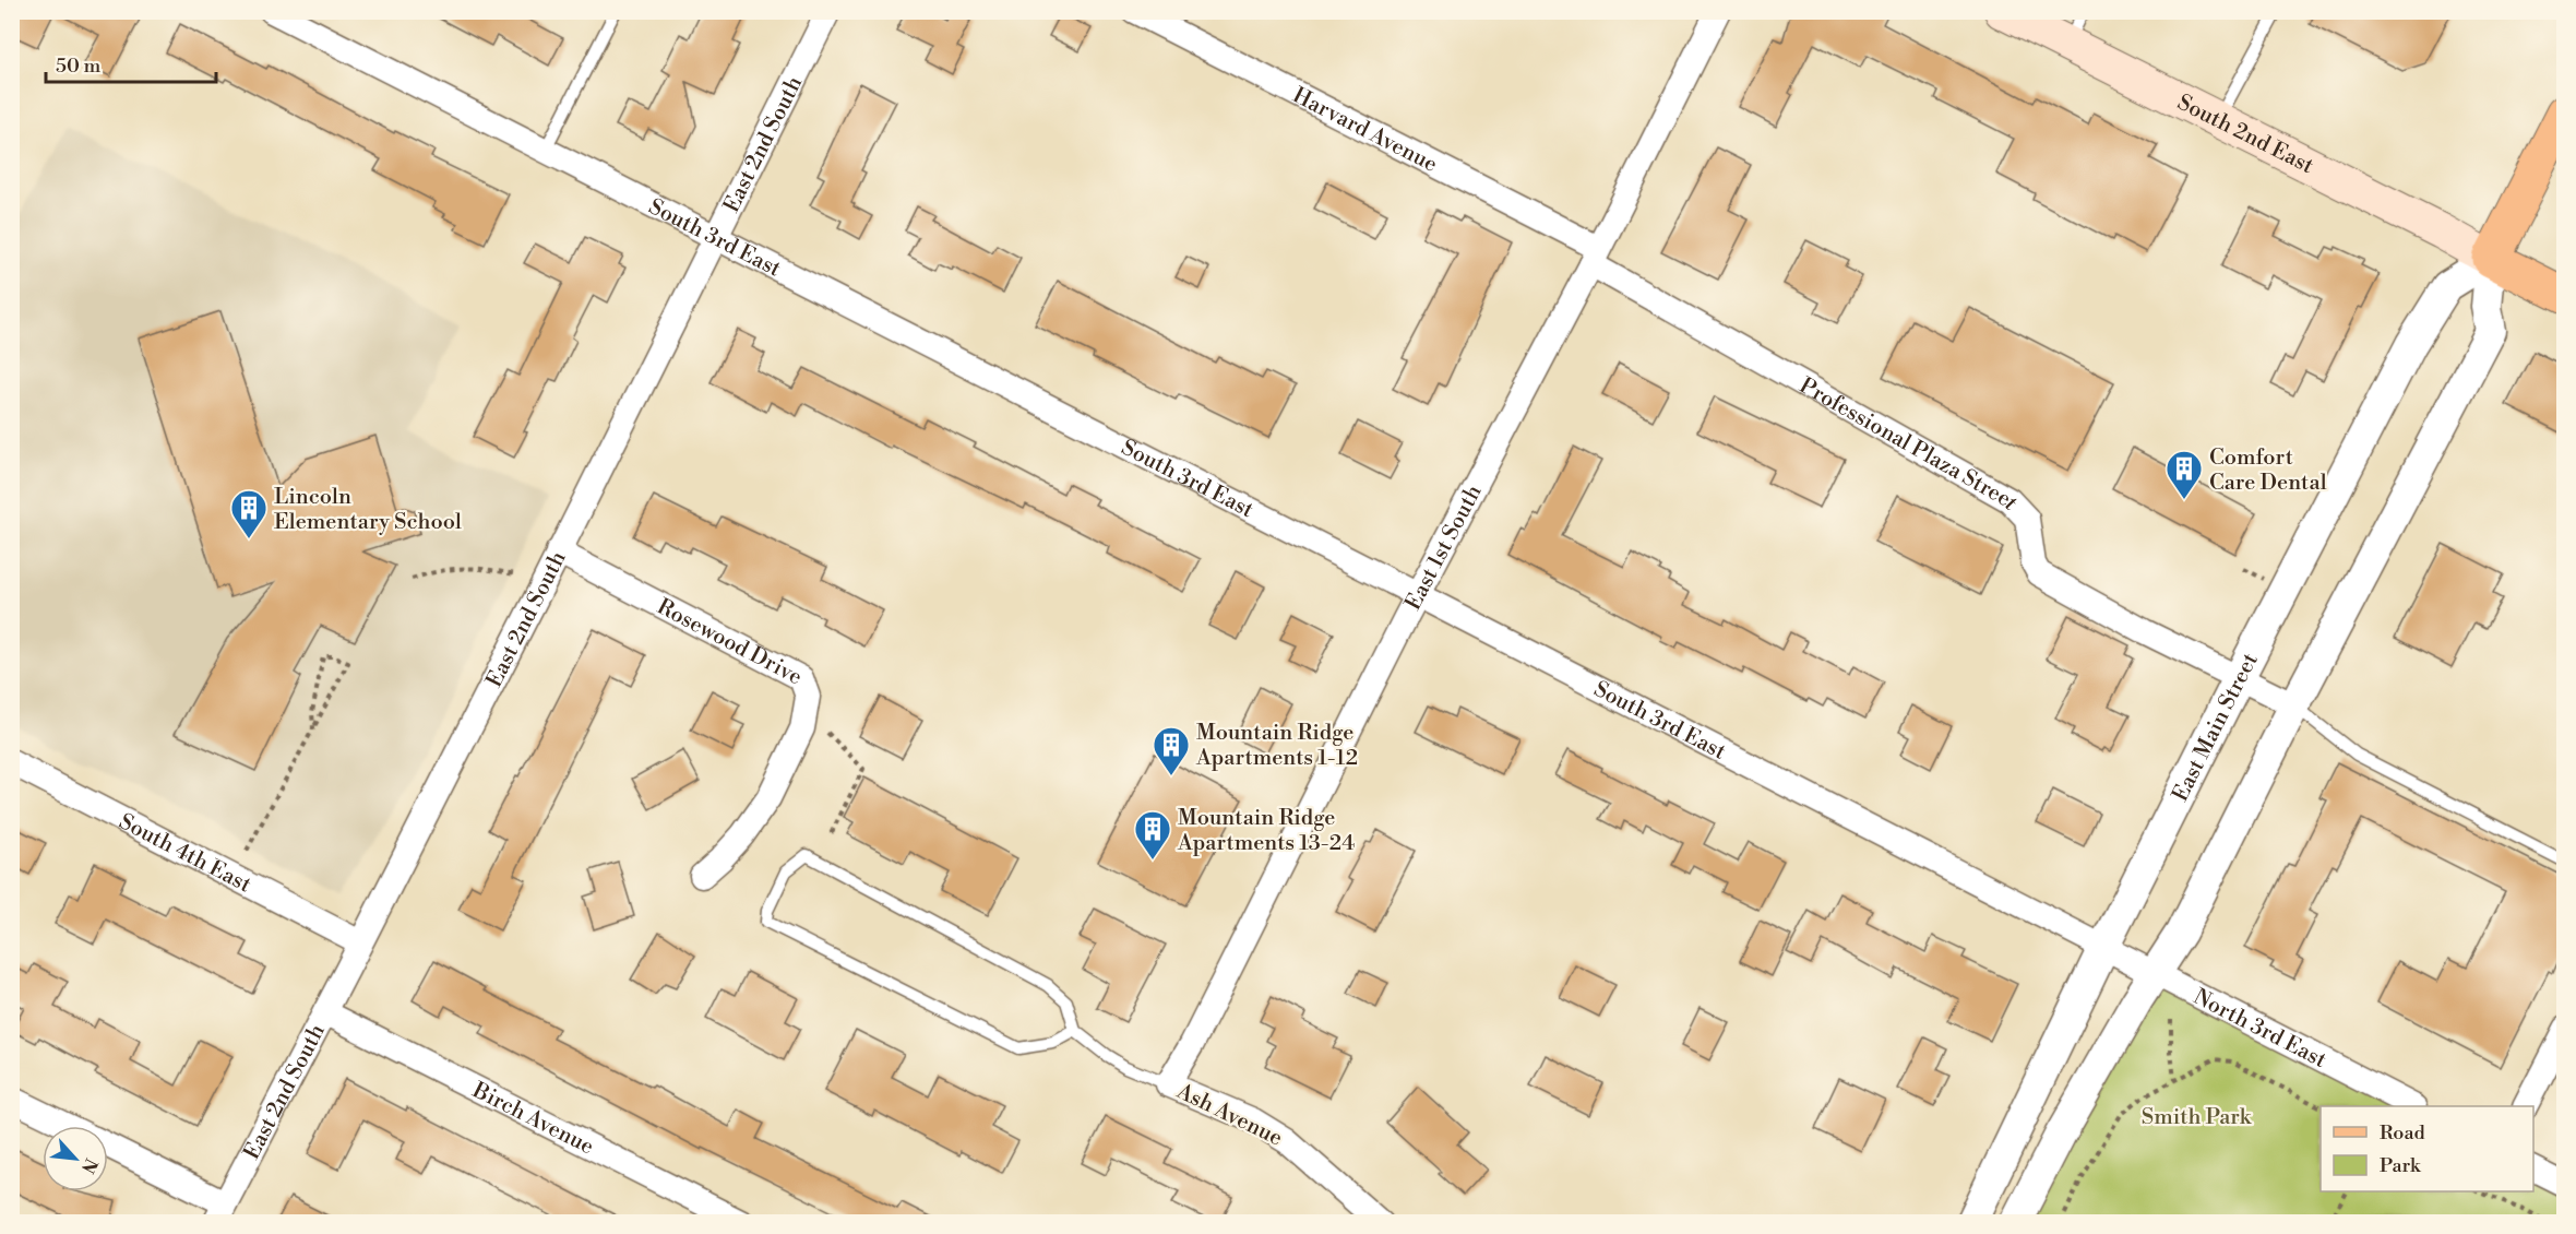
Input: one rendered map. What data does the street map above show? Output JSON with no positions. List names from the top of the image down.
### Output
{
  "streets": {
    "main road": ["South 2nd East"],
    "street": [
      "Harvard Avenue",
      "East 2nd South",
      "South 3rd East",
      "Professional Plaza Street",
      "East 1st South",
      "Rosewood Drive",
      "East Main Street",
      "South 4th East",
      "North 3rd East",
      "Ash Avenue",
      "Birch Avenue"
    ]
  },
  "crossings": [
    ["Harvard Avenue", "Professional Plaza Street"],
    ["Harvard Avenue", "East 1st South"],
    ["South 2nd East", "East Main Street"],
    ["East 2nd South", "South 3rd East"],
    ["East 2nd South", "Rosewood Drive"],
    ["East 2nd South", "South 4th East"],
    ["East 2nd South", "Birch Avenue"],
    ["South 3rd East", "East 1st South"],
    ["South 3rd East", "East Main Street"],
    ["South 3rd East", "North 3rd East"],
    ["Professional Plaza Street", "East 1st South"],
    ["Professional Plaza Street", "East Main Street"],
    ["East 1st South", "Ash Avenue"],
    ["East Main Street", "North 3rd East"]
  ],
  "parks": ["Smith Park"],
  "places": {
    "building": [
      "Comfort Care Dental",
      "Lincoln Elementary School",
      "Mountain Ridge Apartments 1-12",
      "Mountain Ridge Apartments 13-24"
    ]
  },
  "legend": ["Road", "Park"],
  "scale_bar": "50 m",
  "north": "bottom right"
}
